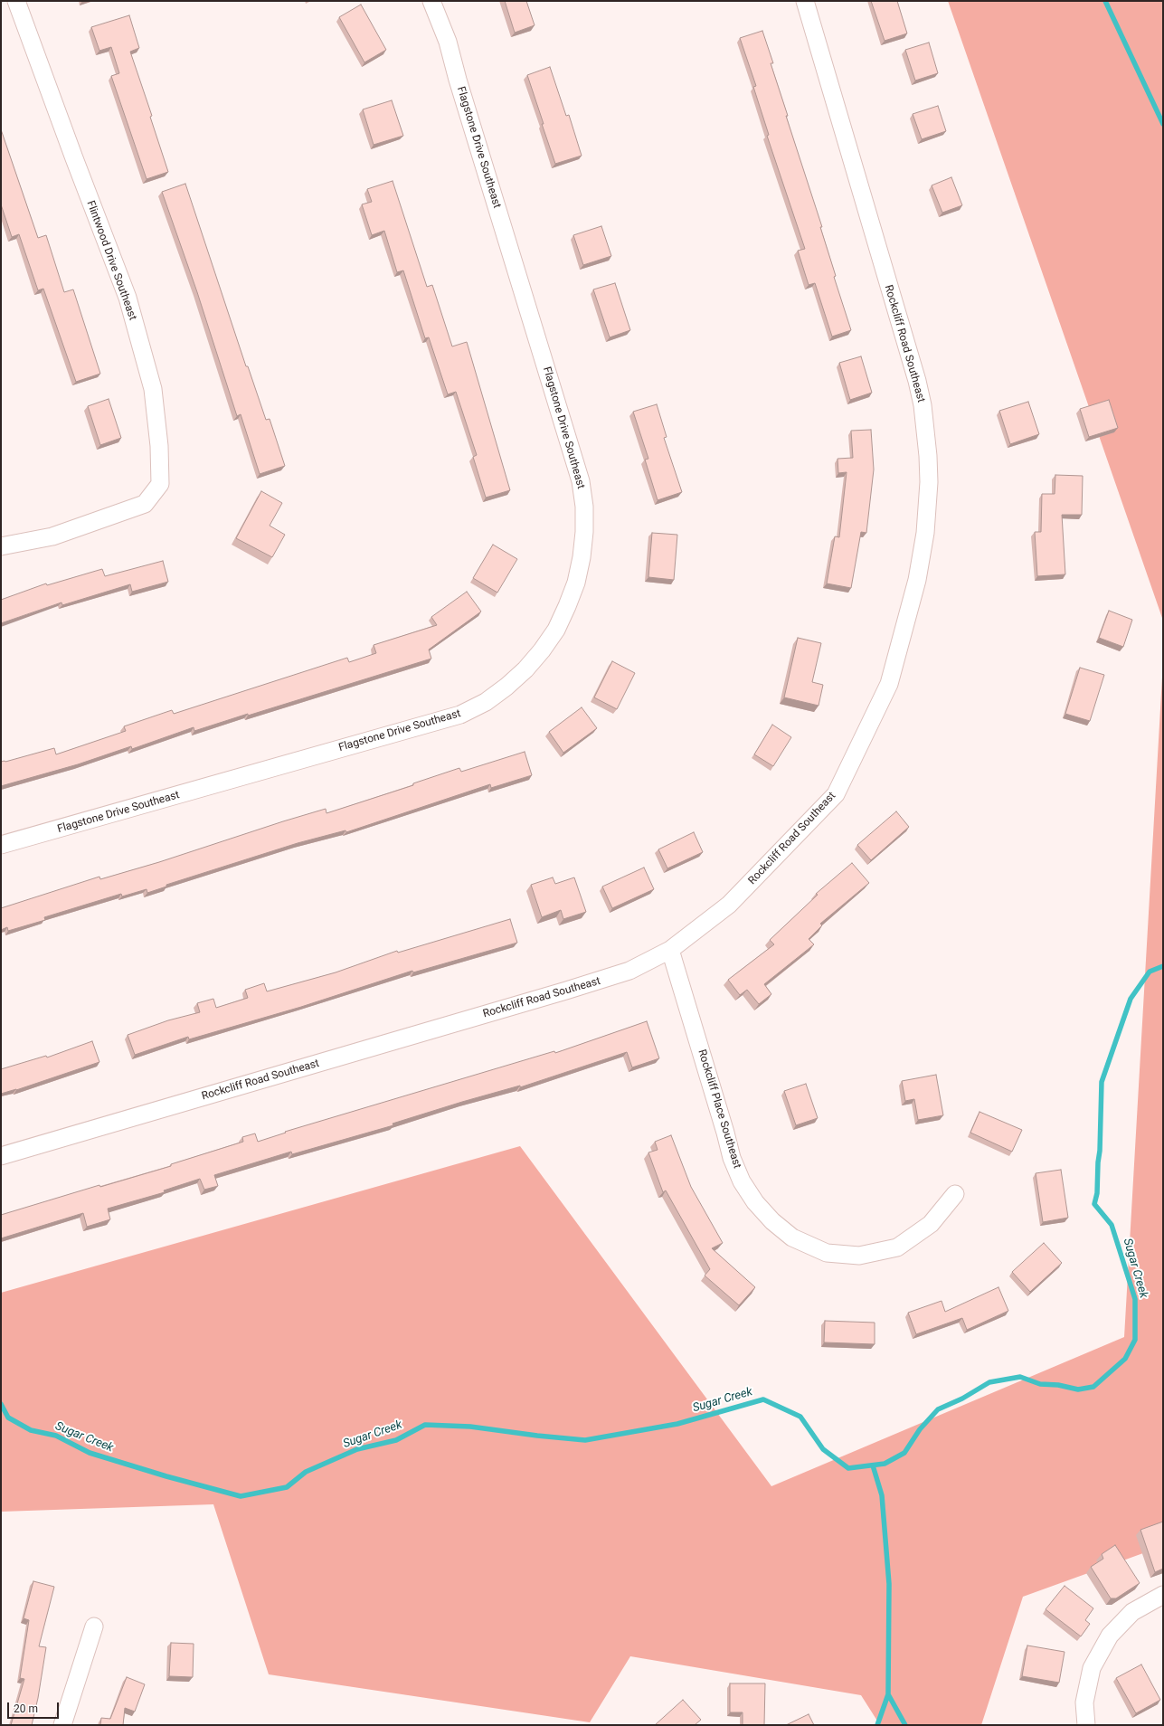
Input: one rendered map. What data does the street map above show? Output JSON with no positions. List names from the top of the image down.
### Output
{
  "streets": {
    "street": [
      "Flagstone Drive Southeast",
      "Flintwood Drive Southeast",
      "Rockcliff Road Southeast",
      "Rockcliff Place Southeast"
    ]
  },
  "crossings": [
    ["Rockcliff Road Southeast", "Rockcliff Place Southeast"]
  ],
  "water": ["Sugar Creek"],
  "scale_bar": "20 m"
}
